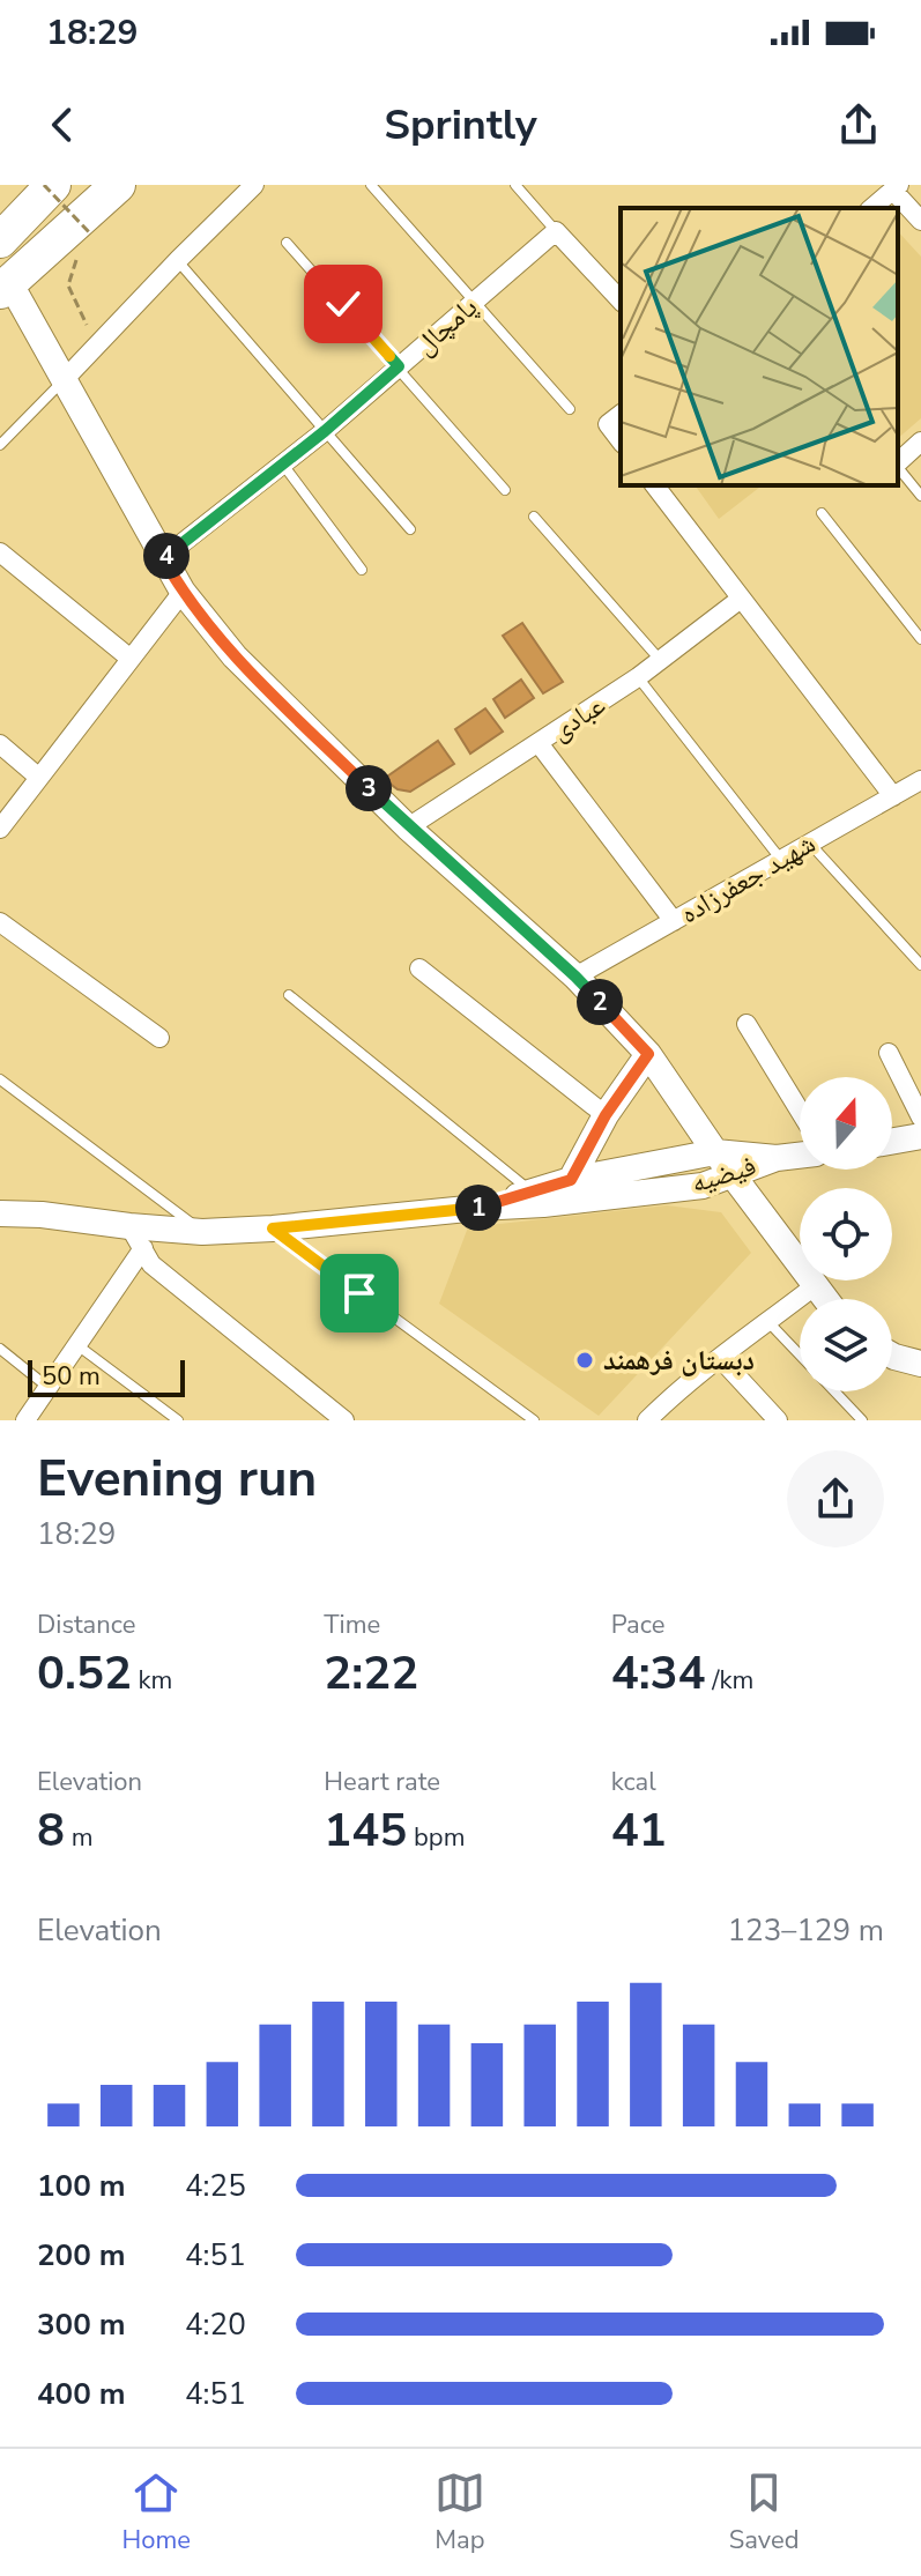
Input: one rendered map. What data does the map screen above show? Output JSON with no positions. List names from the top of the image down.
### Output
{
  "streets": {
    "street": [
      "پامچال",
      "عبادی",
      "شهید جعفرزاده",
      "فیضیه"
    ]
  },
  "places": ["دبستان فرهمند"],
  "scale_bar": "50 m",
  "north": "top",
  "page": {
    "status": "18:29",
    "header": "Sprintly",
    "pins": [
      "4",
      "3",
      "2",
      "1"
    ],
    "scale": "50 m",
    "heading": ["Evening run", "18:29"],
    "stats": [
      ["Distance", "0.52 km"],
      ["Time", "2:22"],
      ["Pace", "4:34 /km"],
      ["Elevation", "8 m"],
      ["Heart rate", "145 bpm"],
      ["kcal", "41"]
    ],
    "chart": ["Elevation", "123–129 m"],
    "list": [
      {
        "name": "100 m",
        "note": "4:25"
      },
      {
        "name": "200 m",
        "note": "4:51"
      },
      {
        "name": "300 m",
        "note": "4:20"
      },
      {
        "name": "400 m",
        "note": "4:51"
      }
    ],
    "tabs": ["Home", "Map", "Saved"]
  }
}
